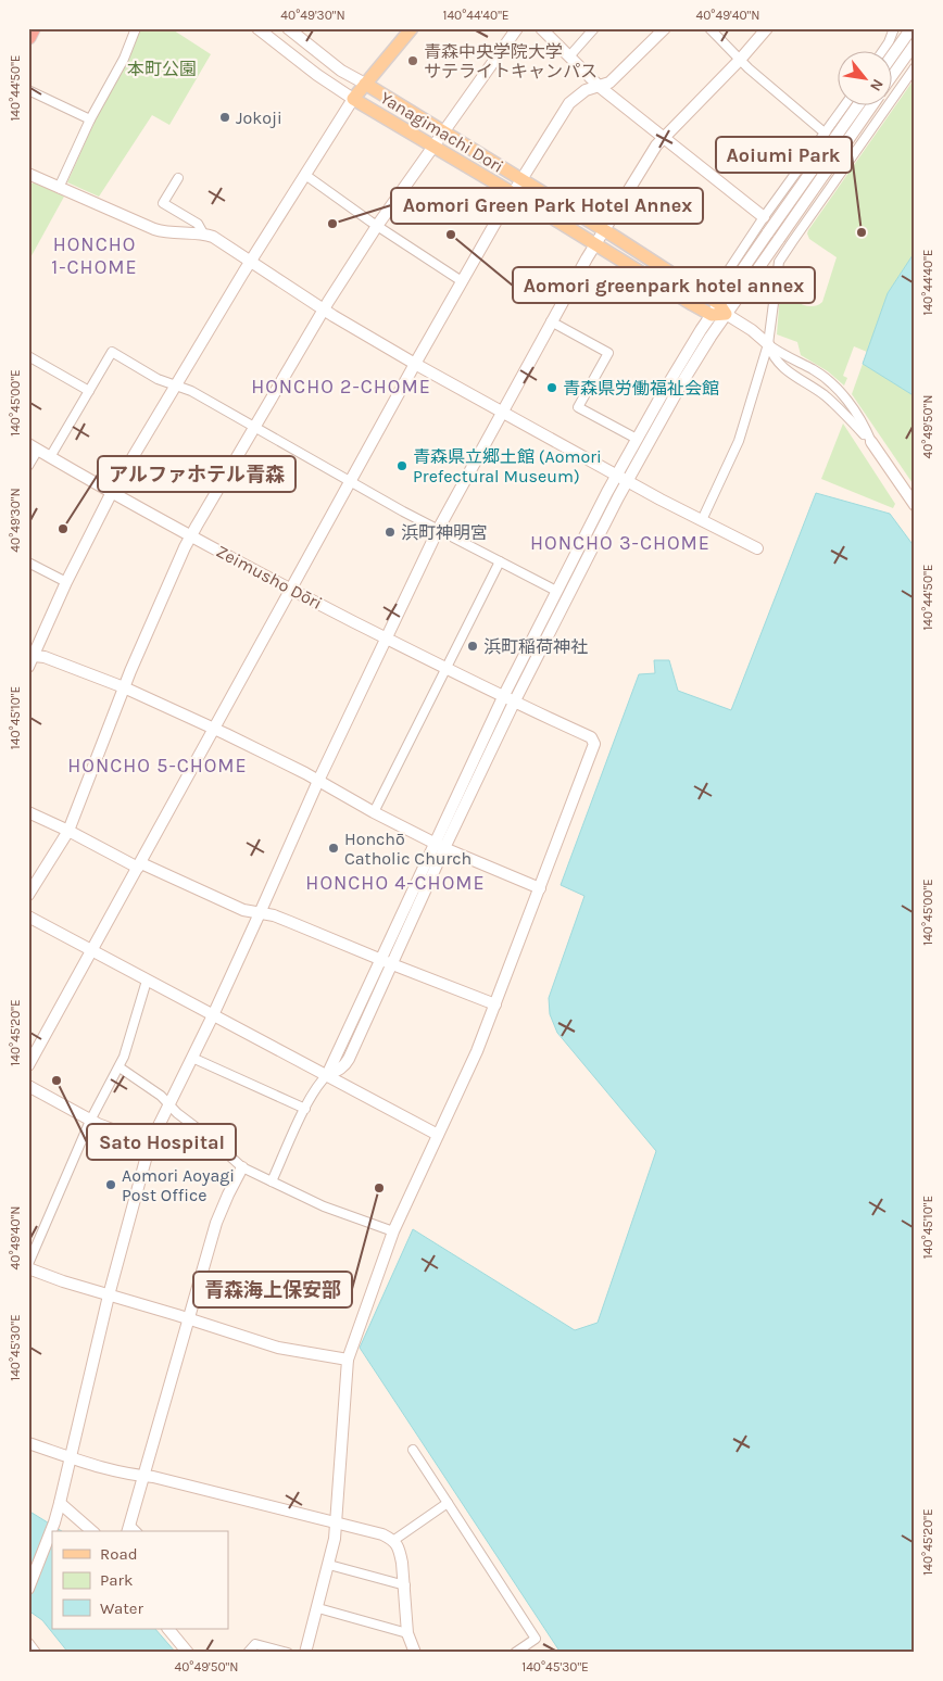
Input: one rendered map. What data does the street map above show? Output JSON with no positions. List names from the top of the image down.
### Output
{
  "streets": {
    "main road": ["Yanagimachi Dori"],
    "street": ["Zeimusho Dōri"]
  },
  "districts": [
    "HONCHO 1-CHOME",
    "HONCHO 2-CHOME",
    "HONCHO 3-CHOME",
    "HONCHO 5-CHOME",
    "HONCHO 4-CHOME"
  ],
  "parks": ["本町公園"],
  "places": [
    "青森中央学院大学 サテライトキャンパス",
    "Jokoji",
    "Aomori Green Park Hotel Annex",
    "Aoiumi Park",
    "Aomori greenpark hotel annex",
    "青森県労働福祉会館",
    "青森県立郷土館 (Aomori Prefectural Museum)",
    "アルファホテル青森",
    "浜町神明宮",
    "浜町稲荷神社",
    "Honchō Catholic Church",
    "Sato Hospital",
    "Aomori Aoyagi Post Office",
    "青森海上保安部"
  ],
  "legend": ["Road", "Park", "Water"],
  "north": "bottom right",
  "coordinates": [
    "40°49'30\"N",
    "140°44'40\"E",
    "40°49'40\"N",
    "140°44'50\"E",
    "140°45'00\"E",
    "40°49'50\"N",
    "140°45'10\"E",
    "140°45'20\"E",
    "140°45'30\"E"
  ]
}
